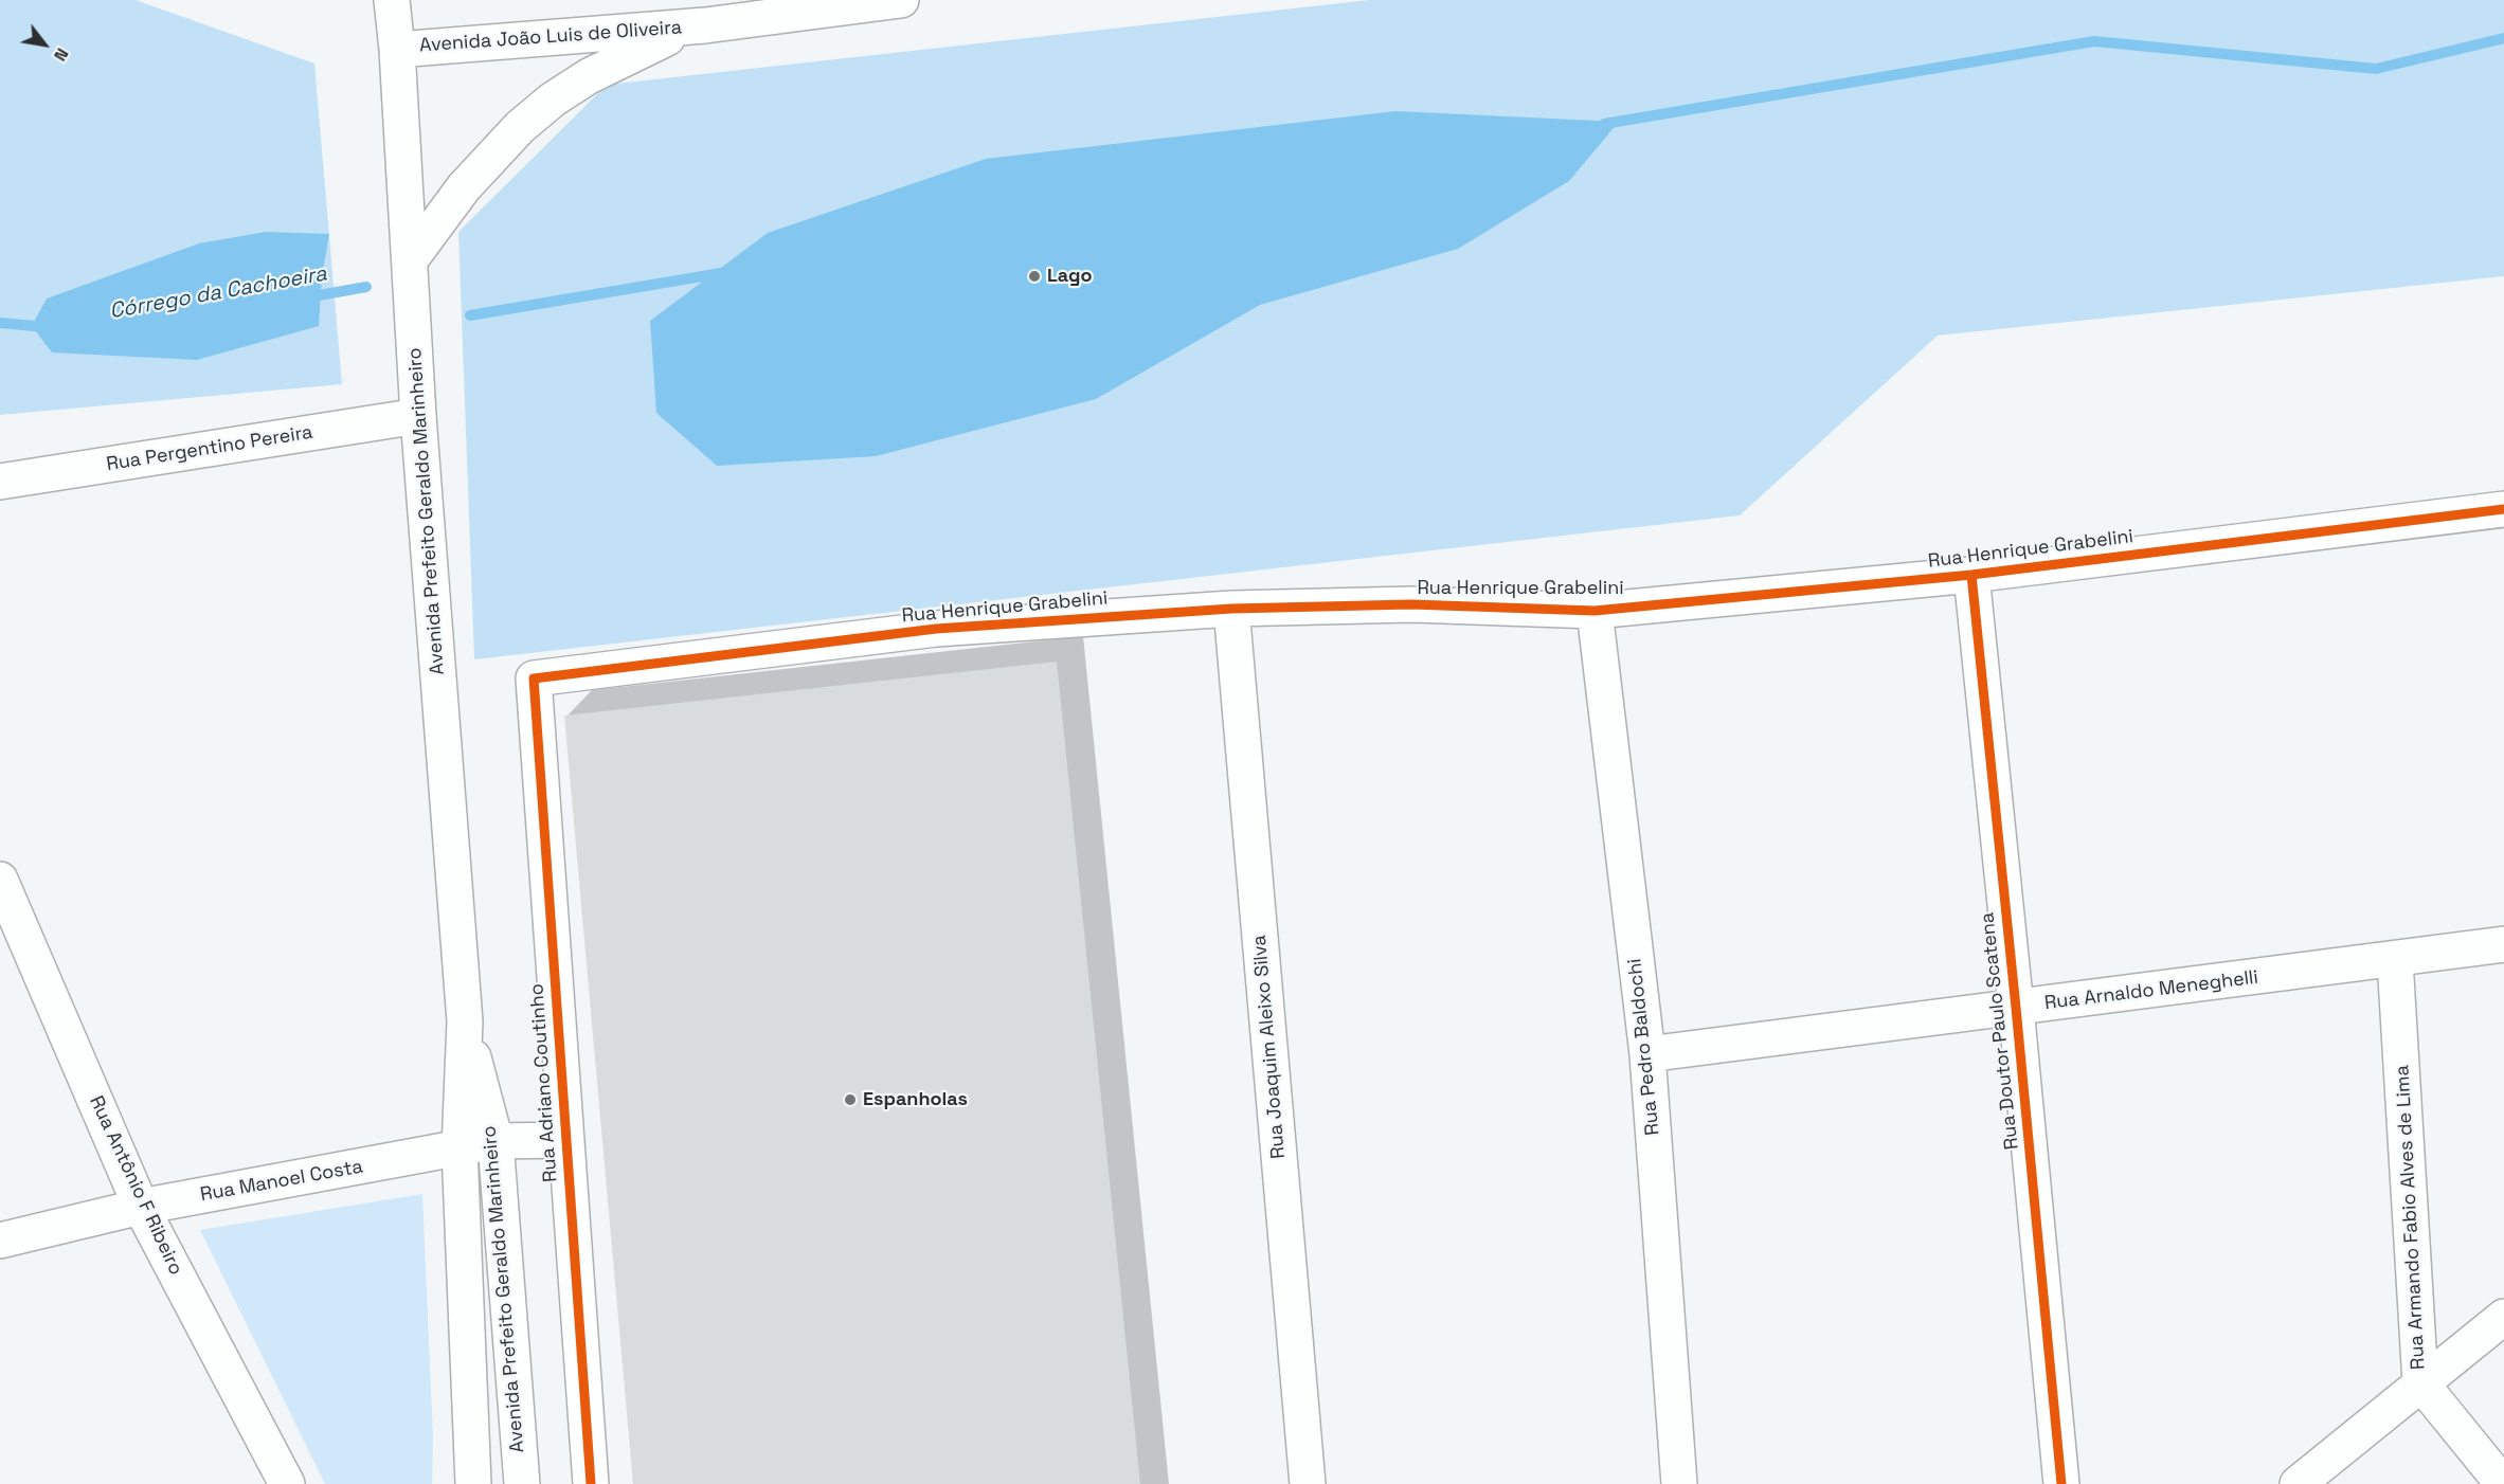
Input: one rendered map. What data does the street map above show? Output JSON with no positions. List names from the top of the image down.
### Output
{
  "streets": {
    "street": [
      "Avenida João Luis de Oliveira",
      "Rua Pergentino Pereira",
      "Avenida Prefeito Geraldo Marinheiro",
      "Rua Henrique Grabelini",
      "Rua Arnaldo Meneghelli",
      "Rua Doutor Paulo Scatena",
      "Rua Joaquim Aleixo Silva",
      "Rua Pedro Baldochi",
      "Rua Adriano Coutinho",
      "Rua Manoel Costa",
      "Rua Antônio F Ribeiro",
      "Rua Armando Fabio Alves de Lima"
    ]
  },
  "crossings": [
    ["Avenida João Luis de Oliveira", "Avenida Prefeito Geraldo Marinheiro"],
    ["Rua Pergentino Pereira", "Avenida Prefeito Geraldo Marinheiro"],
    ["Avenida Prefeito Geraldo Marinheiro", "Rua Manoel Costa"],
    ["Rua Henrique Grabelini", "Rua Doutor Paulo Scatena"],
    ["Rua Henrique Grabelini", "Rua Joaquim Aleixo Silva"],
    ["Rua Henrique Grabelini", "Rua Pedro Baldochi"],
    ["Rua Henrique Grabelini", "Rua Adriano Coutinho"],
    ["Rua Arnaldo Meneghelli", "Rua Doutor Paulo Scatena"],
    ["Rua Arnaldo Meneghelli", "Rua Pedro Baldochi"],
    ["Rua Arnaldo Meneghelli", "Rua Armando Fabio Alves de Lima"],
    ["Rua Adriano Coutinho", "Rua Manoel Costa"],
    ["Rua Manoel Costa", "Rua Antônio F Ribeiro"]
  ],
  "water": ["Córrego da Cachoeira"],
  "places": ["Lago", "Espanholas"],
  "north": "bottom right"
}
